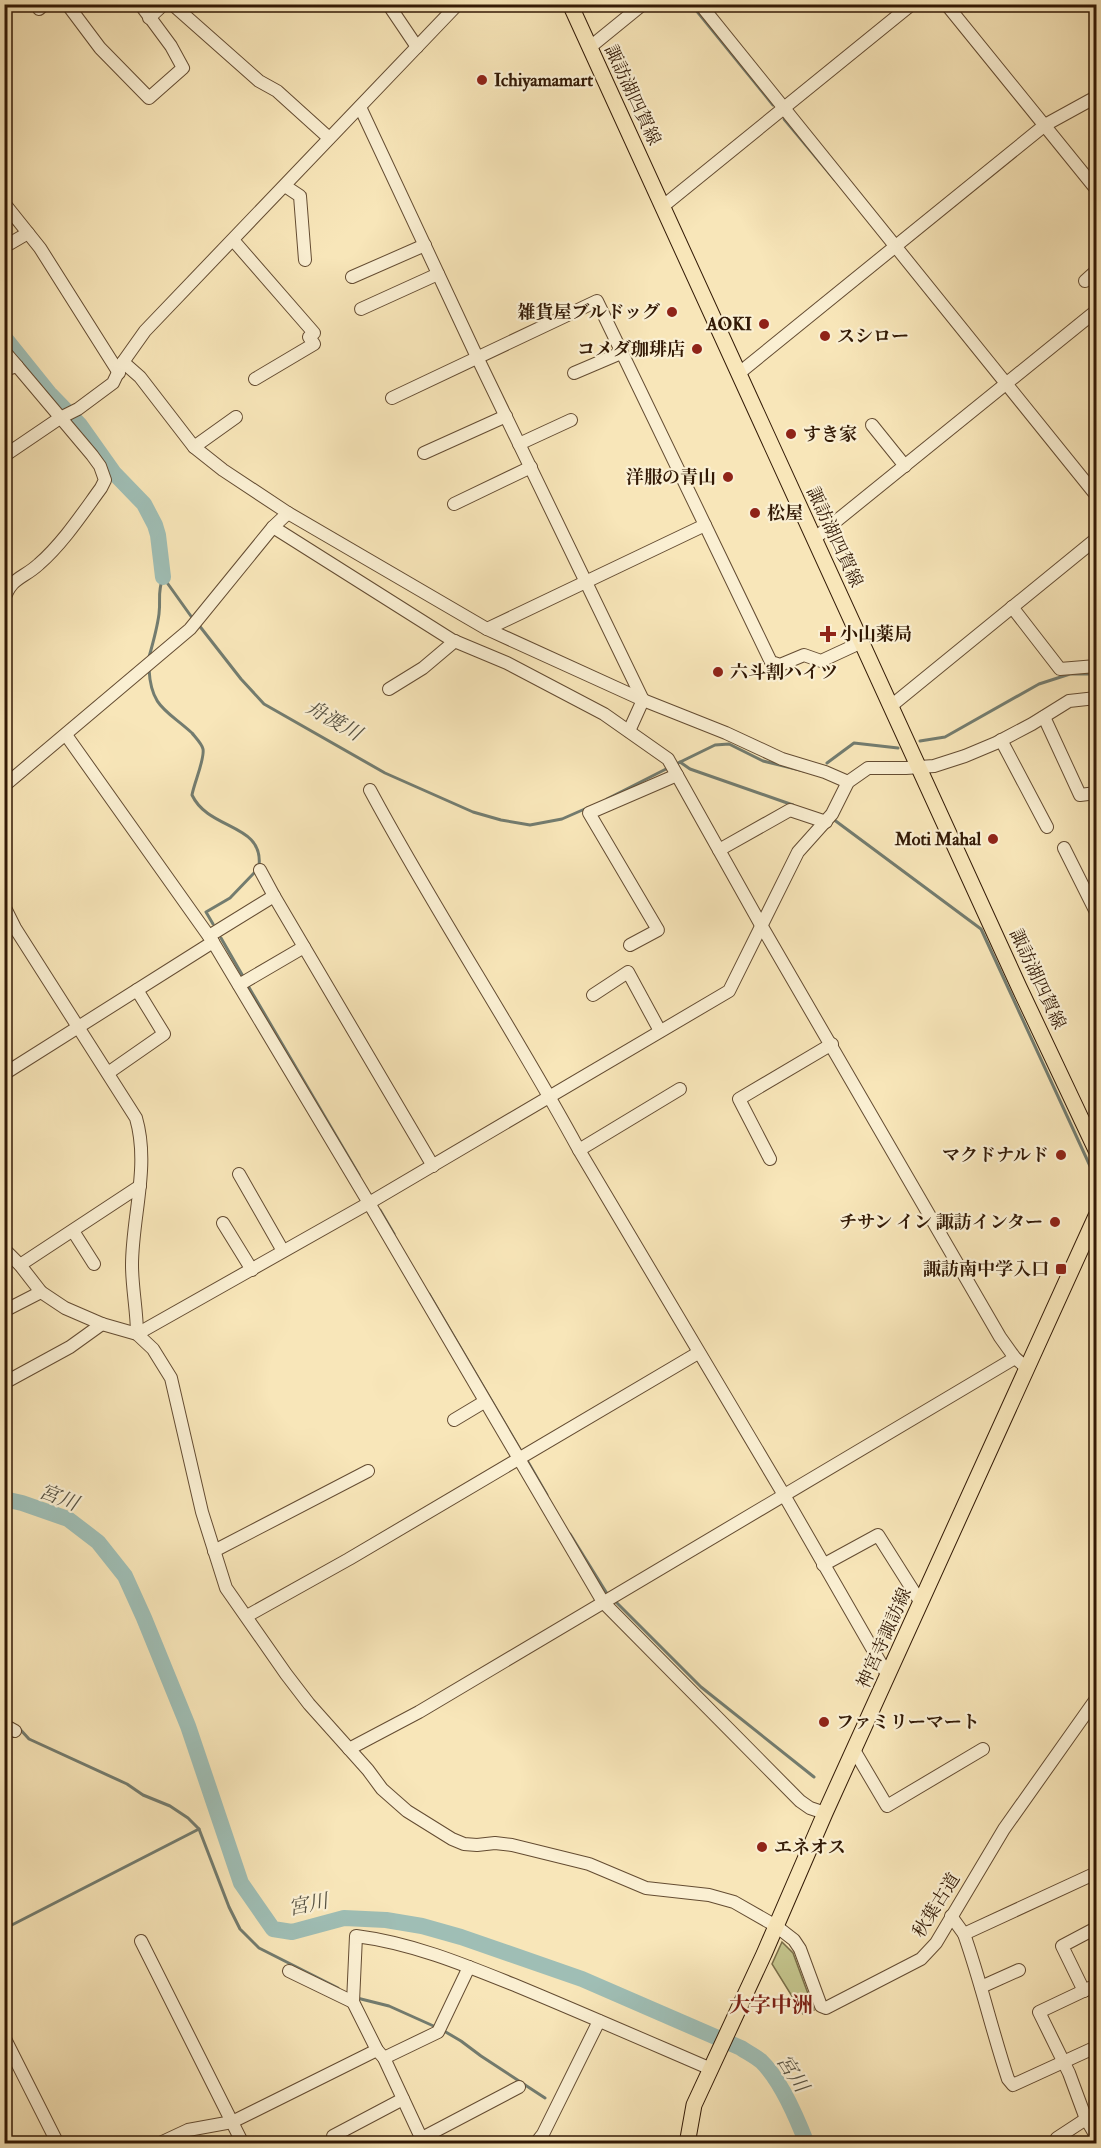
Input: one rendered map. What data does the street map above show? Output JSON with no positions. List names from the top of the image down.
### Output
{
  "streets": {
    "main road": ["諏訪湖四賀線", "神宮寺諏訪線"],
    "street": ["秋葉古道"]
  },
  "crossings": [
    ["神宮寺諏訪線", "秋葉古道"]
  ],
  "districts": ["大字中洲"],
  "water": ["舟渡川", "宮川"],
  "places": {
    "other": [
      "Ichiyamamart",
      "雑貨屋ブルドッグ",
      "AOKI",
      "スシロー",
      "コメダ珈琲店",
      "すき家",
      "洋服の青山",
      "松屋",
      "六斗割ハイツ",
      "Moti Mahal",
      "マクドナルド",
      "チサン イン 諏訪インター",
      "ファミリーマート",
      "エネオス"
    ],
    "health": ["小山薬局"],
    "transit": ["諏訪南中学入口"]
  }
}
